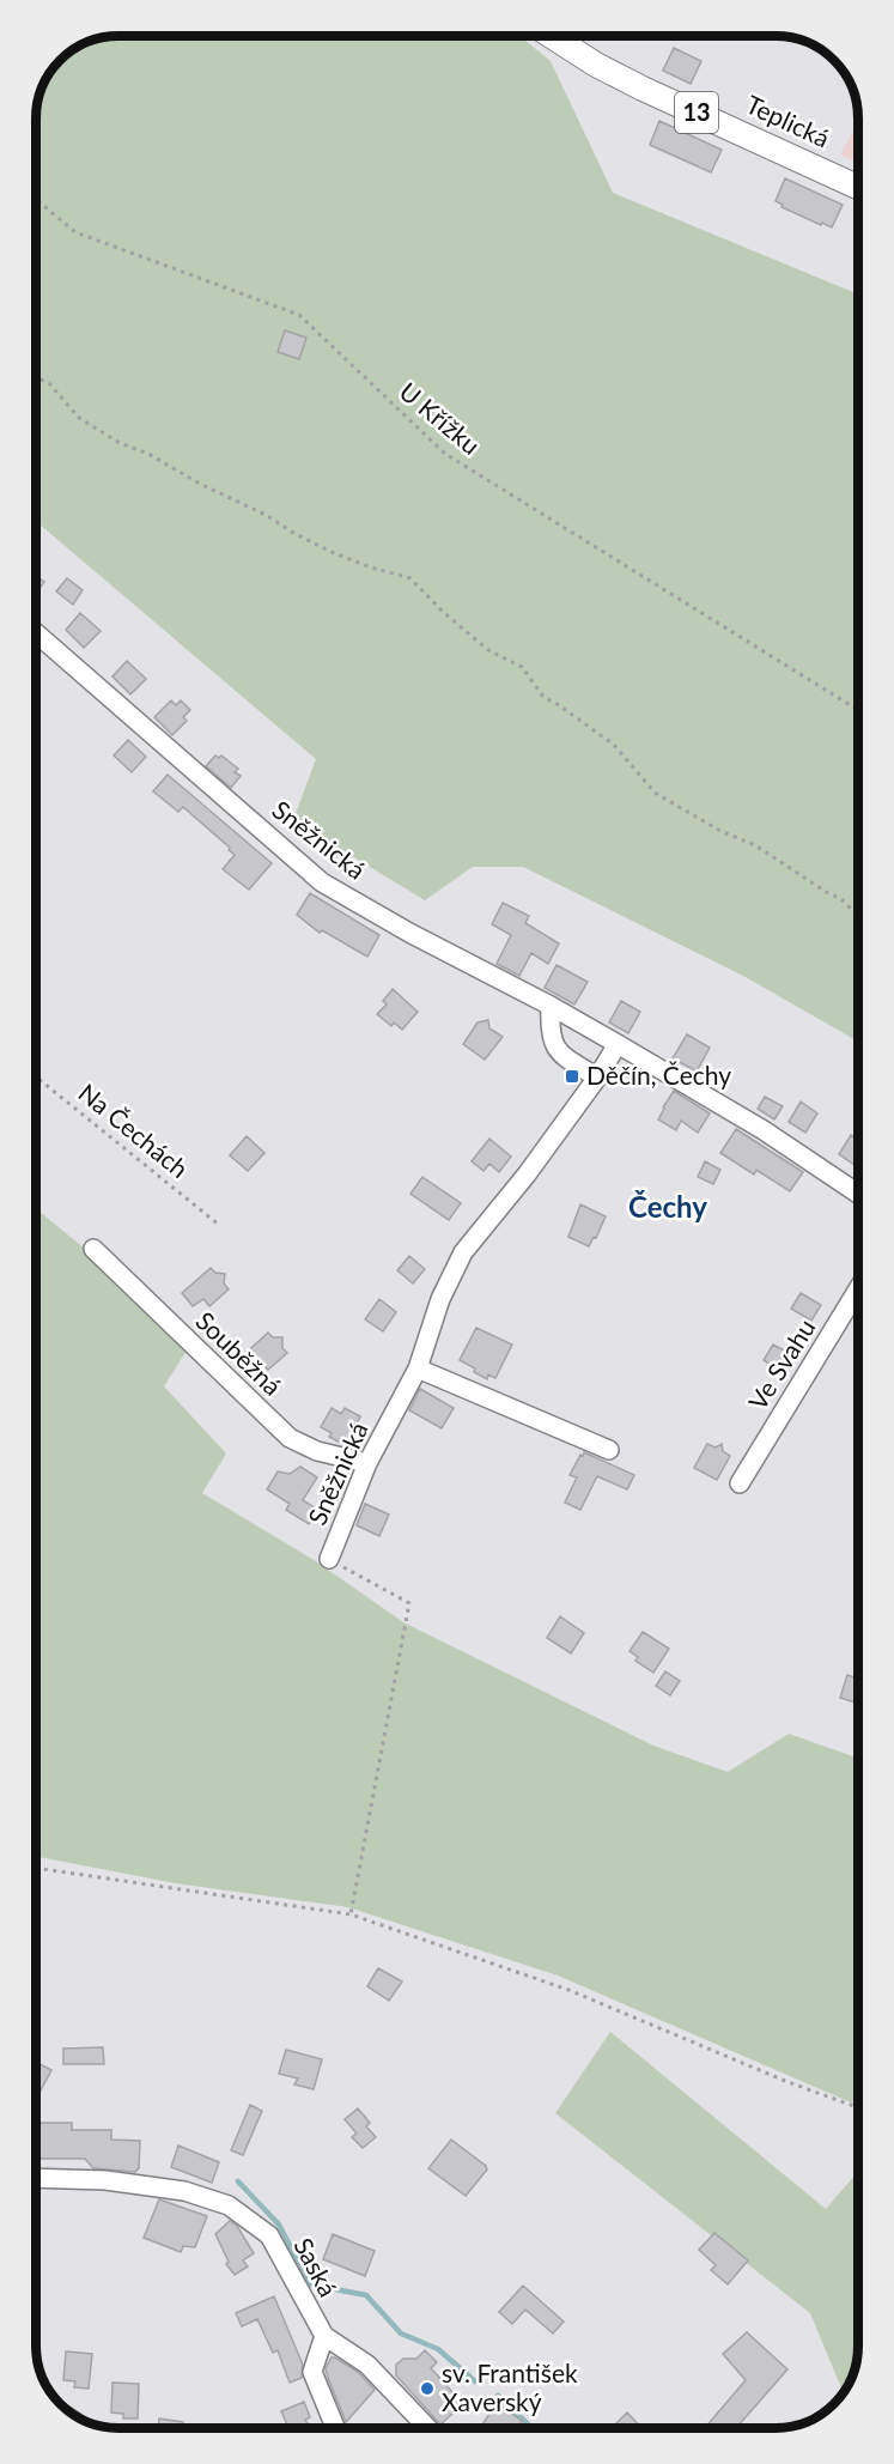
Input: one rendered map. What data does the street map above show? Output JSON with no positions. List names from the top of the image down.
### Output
{
  "streets": {
    "main road": ["13", "Teplická"],
    "street": [
      "Sněžnická",
      "Souběžná",
      "Ve Svahu",
      "Saská"
    ],
    "path": ["U Křížku", "Na Čechách"]
  },
  "crossings": [
    ["Sněžnická", "Souběžná"]
  ],
  "districts": ["Čechy"],
  "places": {
    "transit": ["Děčín, Čechy"],
    "other": ["sv. František Xaverský"]
  }
}
